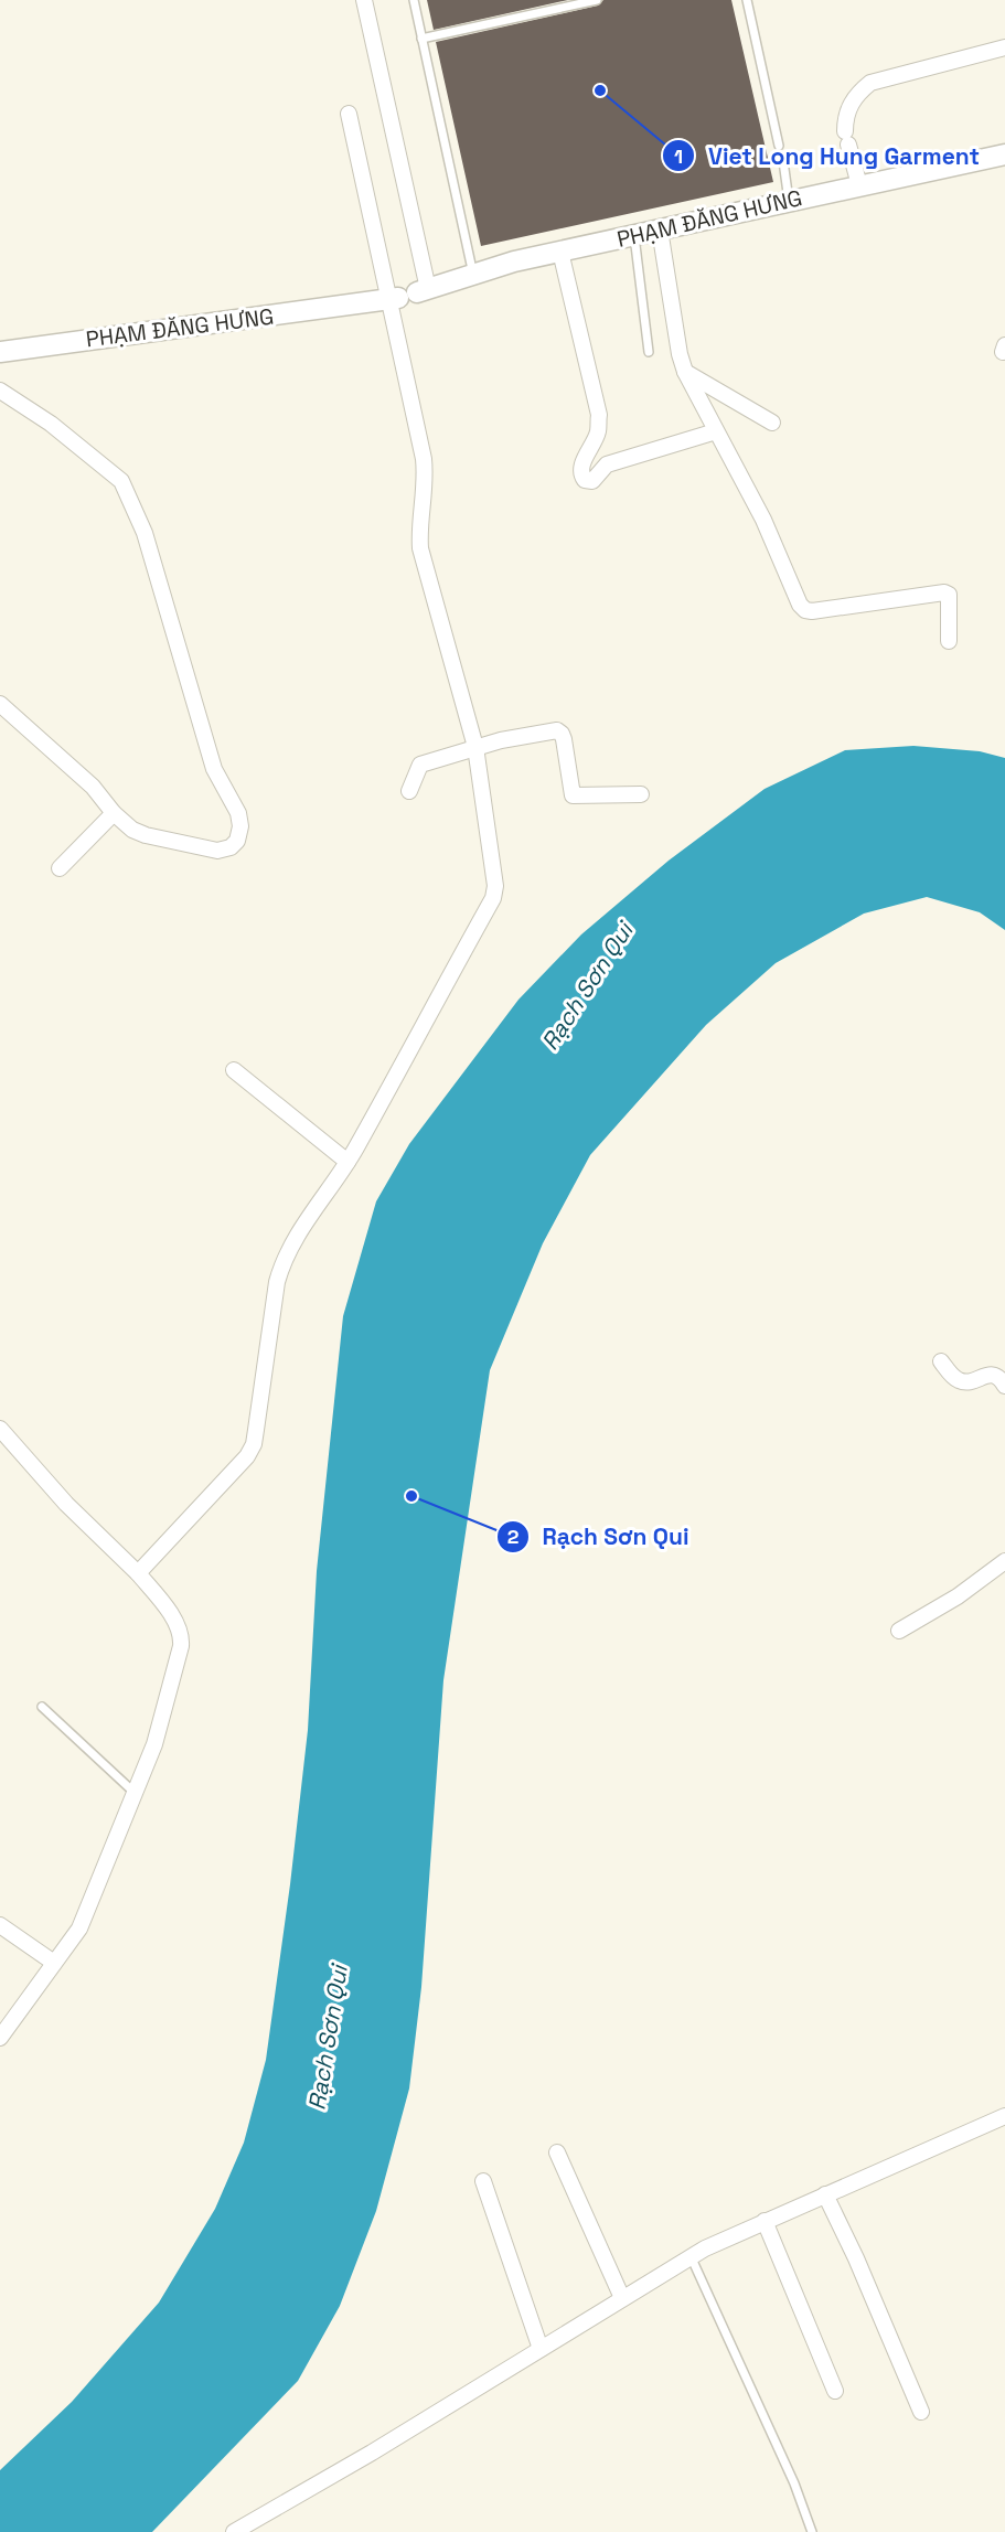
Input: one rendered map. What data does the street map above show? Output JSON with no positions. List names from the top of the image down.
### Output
{
  "streets": {
    "street": ["PHẠM ĐĂNG HƯNG"]
  },
  "water": ["Rạch Sơn Qui"],
  "places": ["Viet Long Hung Garment", "Rạch Sơn Qui"]
}
